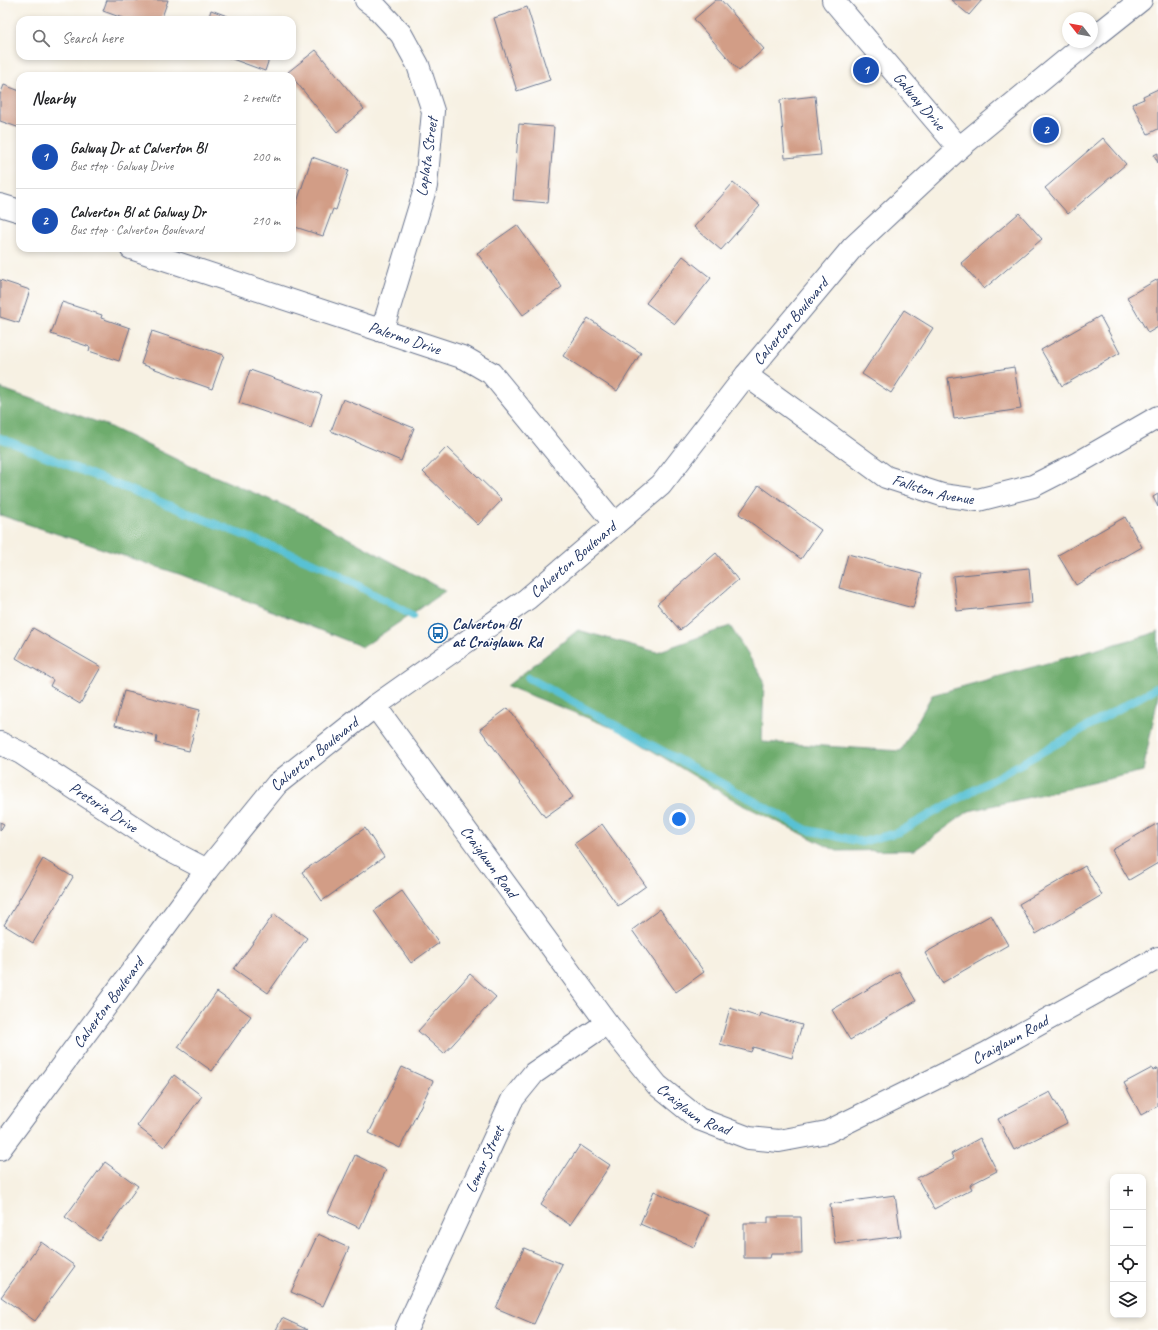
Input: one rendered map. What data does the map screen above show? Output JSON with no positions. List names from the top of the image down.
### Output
{
  "streets": {
    "street": [
      "Galway Drive",
      "Laplata Street",
      "Calverton Boulevard",
      "Palermo Drive",
      "Fallston Avenue",
      "Pretoria Drive",
      "Craiglawn Road",
      "Lemar Street"
    ]
  },
  "crossings": [
    ["Galway Drive", "Calverton Boulevard"],
    ["Laplata Street", "Palermo Drive"],
    ["Calverton Boulevard", "Palermo Drive"],
    ["Calverton Boulevard", "Fallston Avenue"],
    ["Calverton Boulevard", "Pretoria Drive"],
    ["Calverton Boulevard", "Craiglawn Road"],
    ["Craiglawn Road", "Lemar Street"]
  ],
  "places": {
    "bus stop": ["Calverton Bl at Craiglawn Rd"]
  },
  "north": "top left",
  "page": {
    "search": "Search here",
    "pins": ["1", "2"],
    "heading": ["Nearby", "2 results"],
    "list": [
      {
        "mark": "1",
        "name": "Galway Dr at Calverton Bl",
        "note": "Bus stop · Galway Drive",
        "value": "200 m"
      },
      {
        "mark": "2",
        "name": "Calverton Bl at Galway Dr",
        "note": "Bus stop · Calverton Boulevard",
        "value": "210 m"
      }
    ],
    "map_buttons": ["+", "−"]
  }
}
